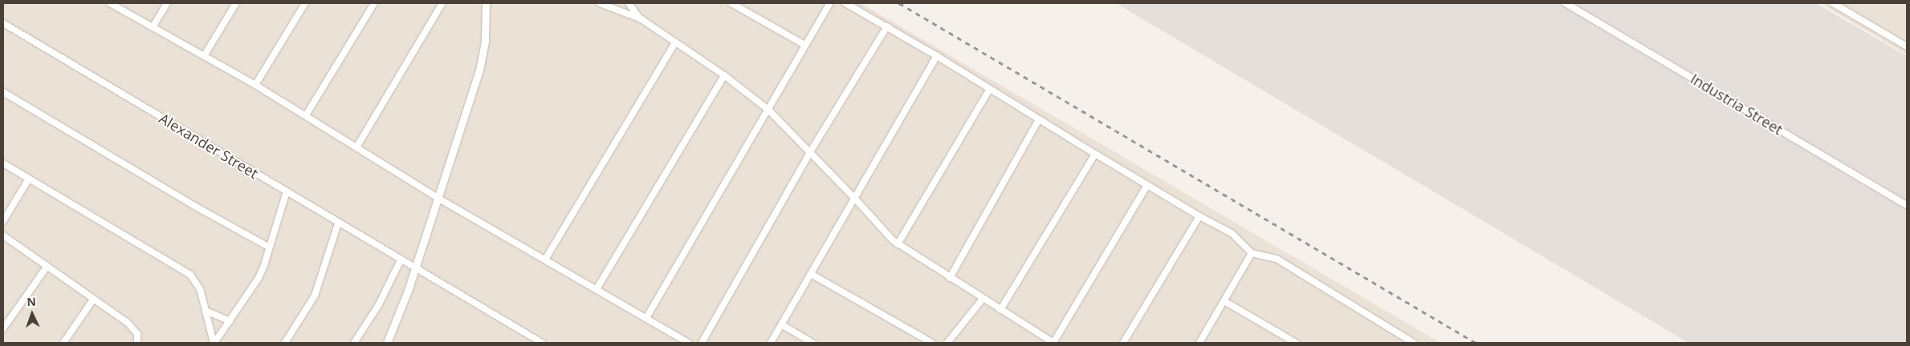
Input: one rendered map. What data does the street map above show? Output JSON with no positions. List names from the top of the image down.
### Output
{
  "streets": {
    "street": ["Industria Street", "Alexander Street"]
  },
  "north": "top"
}
